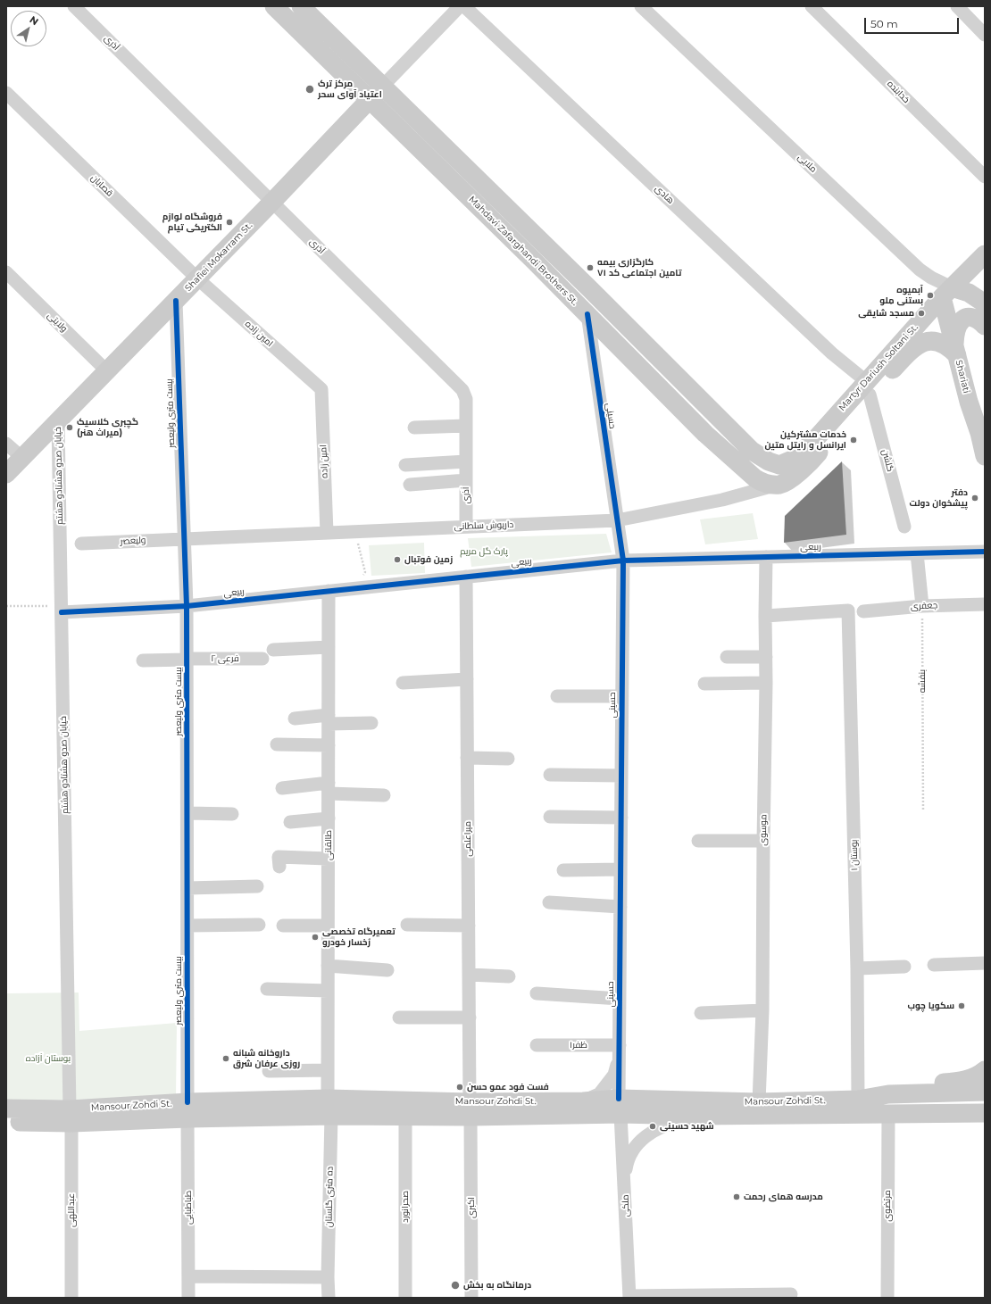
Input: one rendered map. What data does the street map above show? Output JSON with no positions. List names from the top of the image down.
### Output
{
  "streets": {
    "main road": [
      "ملایی",
      "Mahdavi Zafarghandi Brothers St.",
      "Shafiei Mokarram St.",
      "Martyr Dariush Soltani St.",
      "Shariati",
      "Mansour Zohdi St."
    ],
    "street": [
      "آذری",
      "خدابنده",
      "قصابان",
      "هادی",
      "ولایتی",
      "امين زاده",
      "بیست متری ولیعصر",
      "حسینی",
      "گلشن",
      "امین زاده",
      "خیابان صدو هشتادو هشتم",
      "داریوش سلطانی",
      "ولیعصر",
      "ربیعی",
      "جعفری",
      "فرعی ۲",
      "موسوی",
      "میراعلمی",
      "طالقانی",
      "بوستان ۱",
      "ظفر۱",
      "ده متری گلستان",
      "ملکی",
      "مرتضوی",
      "صحرانورد",
      "طباطبایی",
      "اکبری",
      "عبداللهی"
    ],
    "path": ["بنفشه"]
  },
  "crossings": [
    ["آذری", "Shafiei Mokarram St."],
    ["آذری", "داریوش سلطانی"],
    ["ملایی", "Martyr Dariush Soltani St."],
    ["ملایی", "Shariati"],
    ["قصابان", "Shafiei Mokarram St."],
    ["قصابان", "امين زاده"],
    ["هادی", "Martyr Dariush Soltani St."],
    ["هادی", "گلشن"],
    ["Mahdavi Zafarghandi Brothers St.", "Shafiei Mokarram St."],
    ["Mahdavi Zafarghandi Brothers St.", "حسینی"],
    ["Mahdavi Zafarghandi Brothers St.", "داریوش سلطانی"],
    ["Shafiei Mokarram St.", "ولایتی"],
    ["Shafiei Mokarram St.", "امين زاده"],
    ["Shafiei Mokarram St.", "بیست متری ولیعصر"],
    ["Shafiei Mokarram St.", "خیابان صدو هشتادو هشتم"],
    ["امين زاده", "امین زاده"],
    ["Martyr Dariush Soltani St.", "Shariati"],
    ["Martyr Dariush Soltani St.", "گلشن"],
    ["بیست متری ولیعصر", "داریوش سلطانی"],
    ["بیست متری ولیعصر", "ولیعصر"],
    ["بیست متری ولیعصر", "ربیعی"],
    ["بیست متری ولیعصر", "فرعی ۲"],
    ["بیست متری ولیعصر", "Mansour Zohdi St."],
    ["بیست متری ولیعصر", "طباطبایی"],
    ["حسینی", "داریوش سلطانی"],
    ["حسینی", "ربیعی"],
    ["حسینی", "ظفر۱"],
    ["حسینی", "Mansour Zohdi St."],
    ["حسینی", "ملکی"],
    ["امین زاده", "داریوش سلطانی"],
    ["خیابان صدو هشتادو هشتم", "ربیعی"],
    ["خیابان صدو هشتادو هشتم", "Mansour Zohdi St."],
    ["خیابان صدو هشتادو هشتم", "عبداللهی"],
    ["داریوش سلطانی", "ولیعصر"],
    ["ربیعی", "موسوی"],
    ["ربیعی", "میراعلمی"],
    ["ربیعی", "طالقانی"],
    ["جعفری", "بنفشه"],
    ["موسوی", "بوستان ۱"],
    ["موسوی", "Mansour Zohdi St."],
    ["میراعلمی", "Mansour Zohdi St."],
    ["میراعلمی", "اکبری"],
    ["طالقانی", "Mansour Zohdi St."],
    ["طالقانی", "ده متری گلستان"],
    ["بوستان ۱", "Mansour Zohdi St."],
    ["Mansour Zohdi St.", "ده متری گلستان"],
    ["Mansour Zohdi St.", "ملکی"],
    ["Mansour Zohdi St.", "مرتضوی"],
    ["Mansour Zohdi St.", "صحرانورد"],
    ["Mansour Zohdi St.", "طباطبایی"],
    ["Mansour Zohdi St.", "اکبری"],
    ["Mansour Zohdi St.", "عبداللهی"]
  ],
  "parks": ["پارک گل مریم", "بوستان آزاده"],
  "places": [
    "مرکز ترک اعتیاد آوای سحر",
    "فروشگاه لوازم الکتریکی تیام",
    "کارگزاری بیمه تامین اجتماعی کد ۷۱",
    "آبمیوه بستنی مِلو",
    "مسجد شایقی",
    "گچبری کلاسیک (میراث هنر)",
    "خدمات مشترکین ایرانسل و رایتل متین",
    "دفتر پیشخوان دولت",
    "زمین فوتبال",
    "تعمیرگاه تخصصی رُخسار خودرو",
    "سکویا چوب",
    "داروخانه شبانه روزی عرفان شرق",
    "فست فود عمو حسن",
    "شهید حسینی",
    "مدرسه همای رحمت",
    "درمانگاه به بخش"
  ],
  "scale_bar": "50 m",
  "north": "top right"
}
